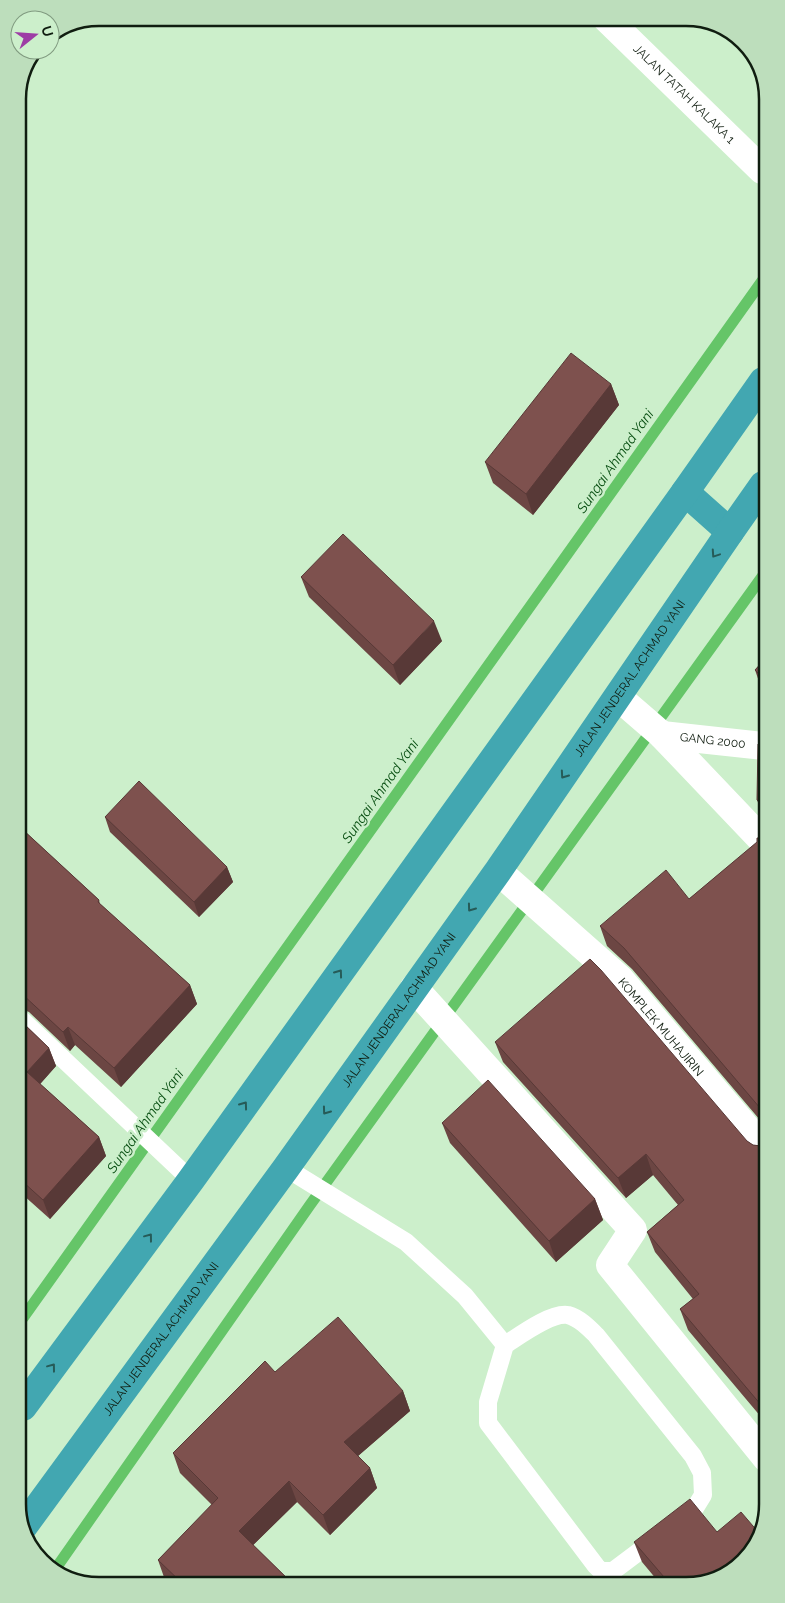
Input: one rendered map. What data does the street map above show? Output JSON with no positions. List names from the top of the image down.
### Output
{
  "streets": {
    "highway": ["JALAN JENDERAL ACHMAD YANI"],
    "street": ["JALAN TATAH KALAKA 1", "GANG 2000", "KOMPLEK MUHAJIRIN"]
  },
  "crossings": [
    ["JALAN JENDERAL ACHMAD YANI", "KOMPLEK MUHAJIRIN"]
  ],
  "water": ["Sungai Ahmad Yani"],
  "north": "right"
}
